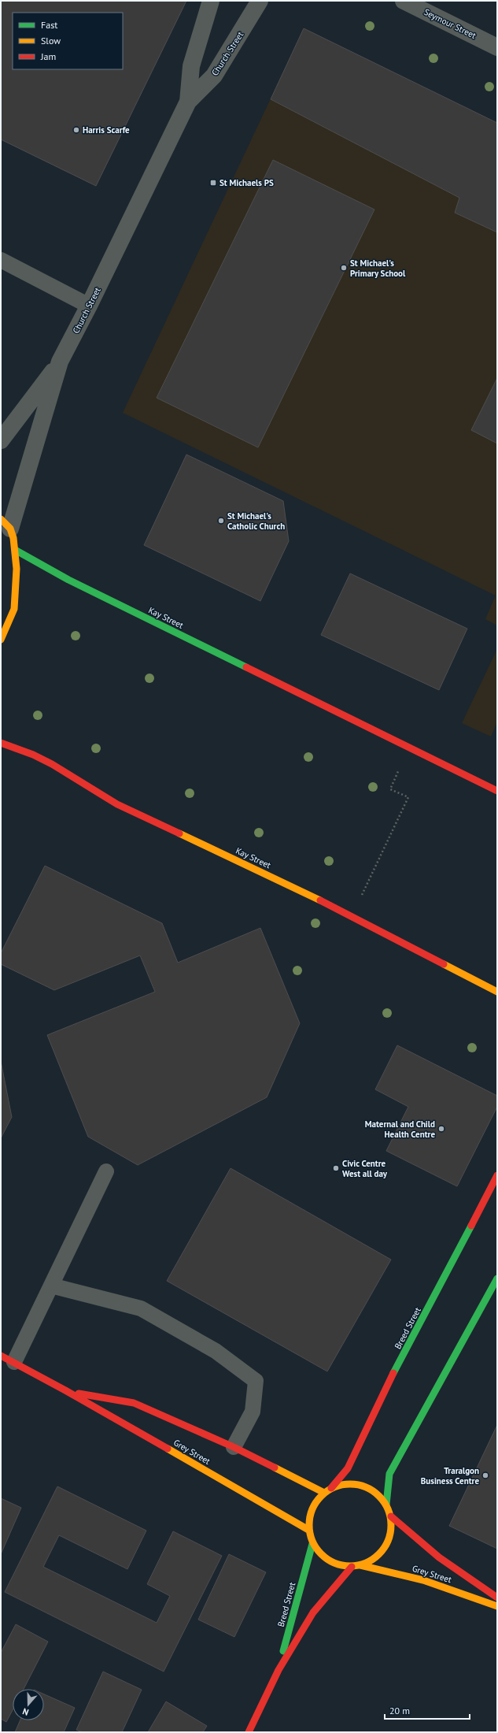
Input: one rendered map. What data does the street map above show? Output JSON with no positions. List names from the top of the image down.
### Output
{
  "streets": {
    "street": [
      "Seymour Street",
      "Church Street",
      "Kay Street",
      "Breed Street",
      "Grey Street"
    ]
  },
  "crossings": [
    ["Breed Street", "Grey Street"]
  ],
  "places": {
    "other": [
      "Harris Scarfe",
      "St Michael's Primary School",
      "St Michael's Catholic Church",
      "Maternal and Child Health Centre",
      "Civic Centre West all day",
      "Traralgon Business Centre"
    ],
    "transit": ["St Michaels PS"]
  },
  "legend": ["Fast", "Slow", "Jam"],
  "scale_bar": "20 m",
  "north": "bottom"
}
